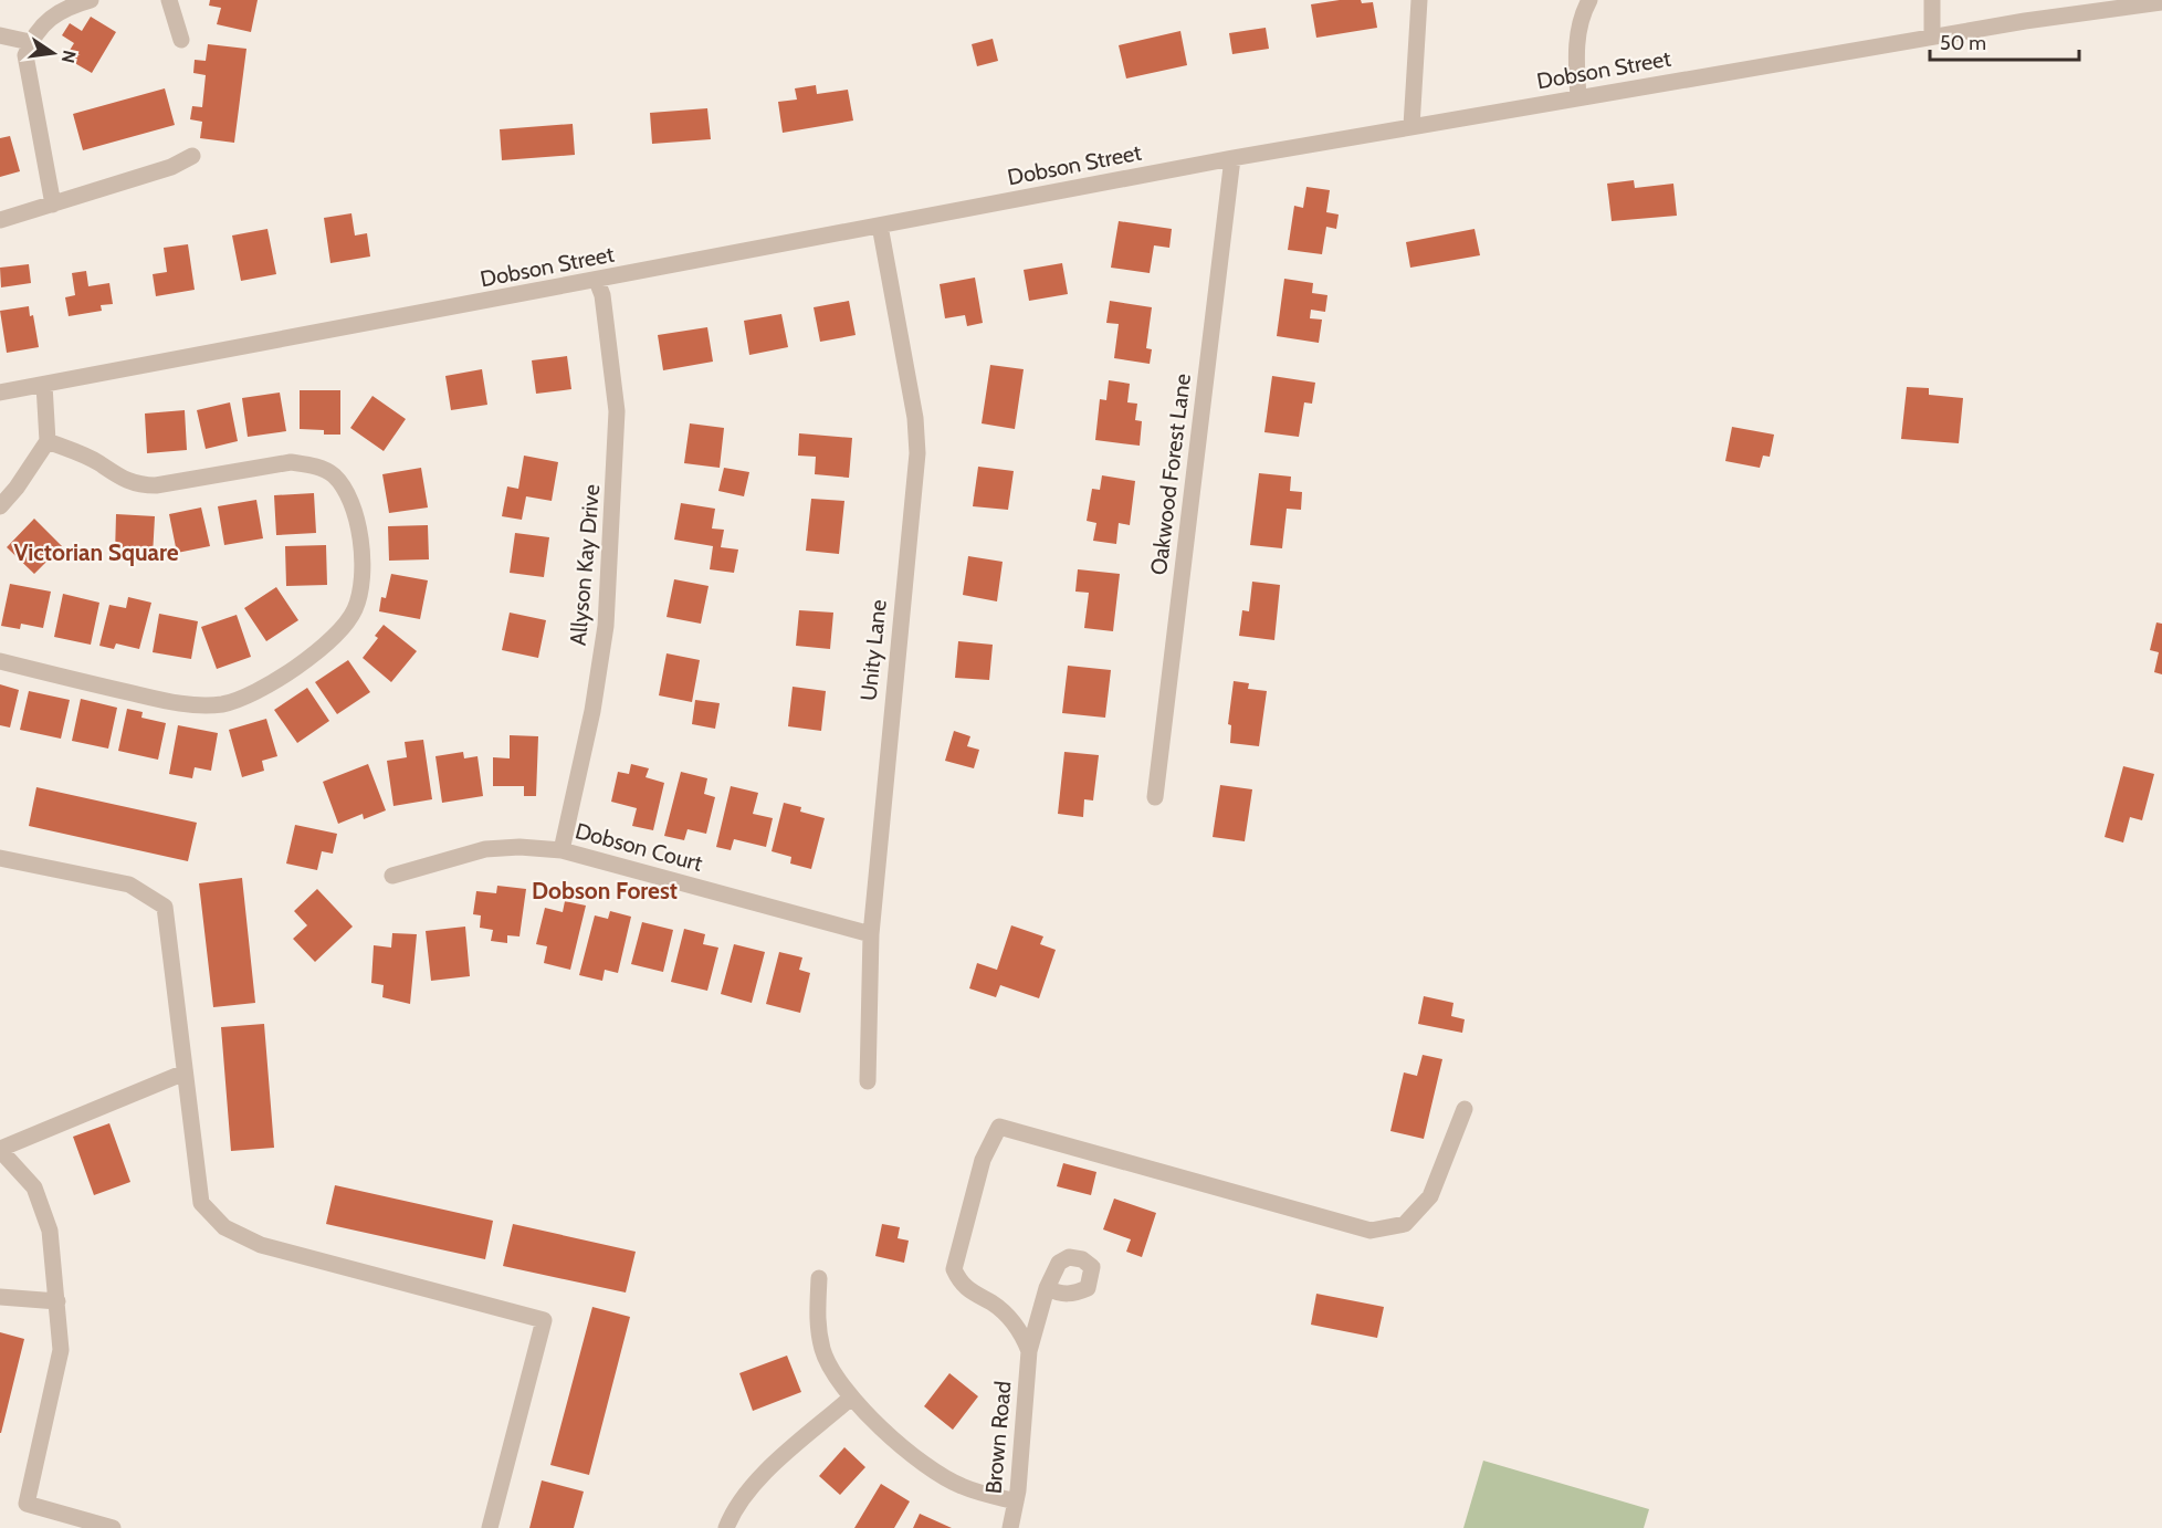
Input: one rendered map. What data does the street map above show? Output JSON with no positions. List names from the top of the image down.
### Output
{
  "streets": {
    "street": [
      "Dobson Street",
      "Oakwood Forest Lane",
      "Allyson Kay Drive",
      "Unity Lane",
      "Dobson Court",
      "Brown Road"
    ]
  },
  "crossings": [
    ["Dobson Street", "Oakwood Forest Lane"],
    ["Dobson Street", "Allyson Kay Drive"],
    ["Dobson Street", "Unity Lane"],
    ["Allyson Kay Drive", "Dobson Court"],
    ["Unity Lane", "Dobson Court"]
  ],
  "districts": ["Victorian Square", "Dobson Forest"],
  "scale_bar": "50 m",
  "north": "right"
}
